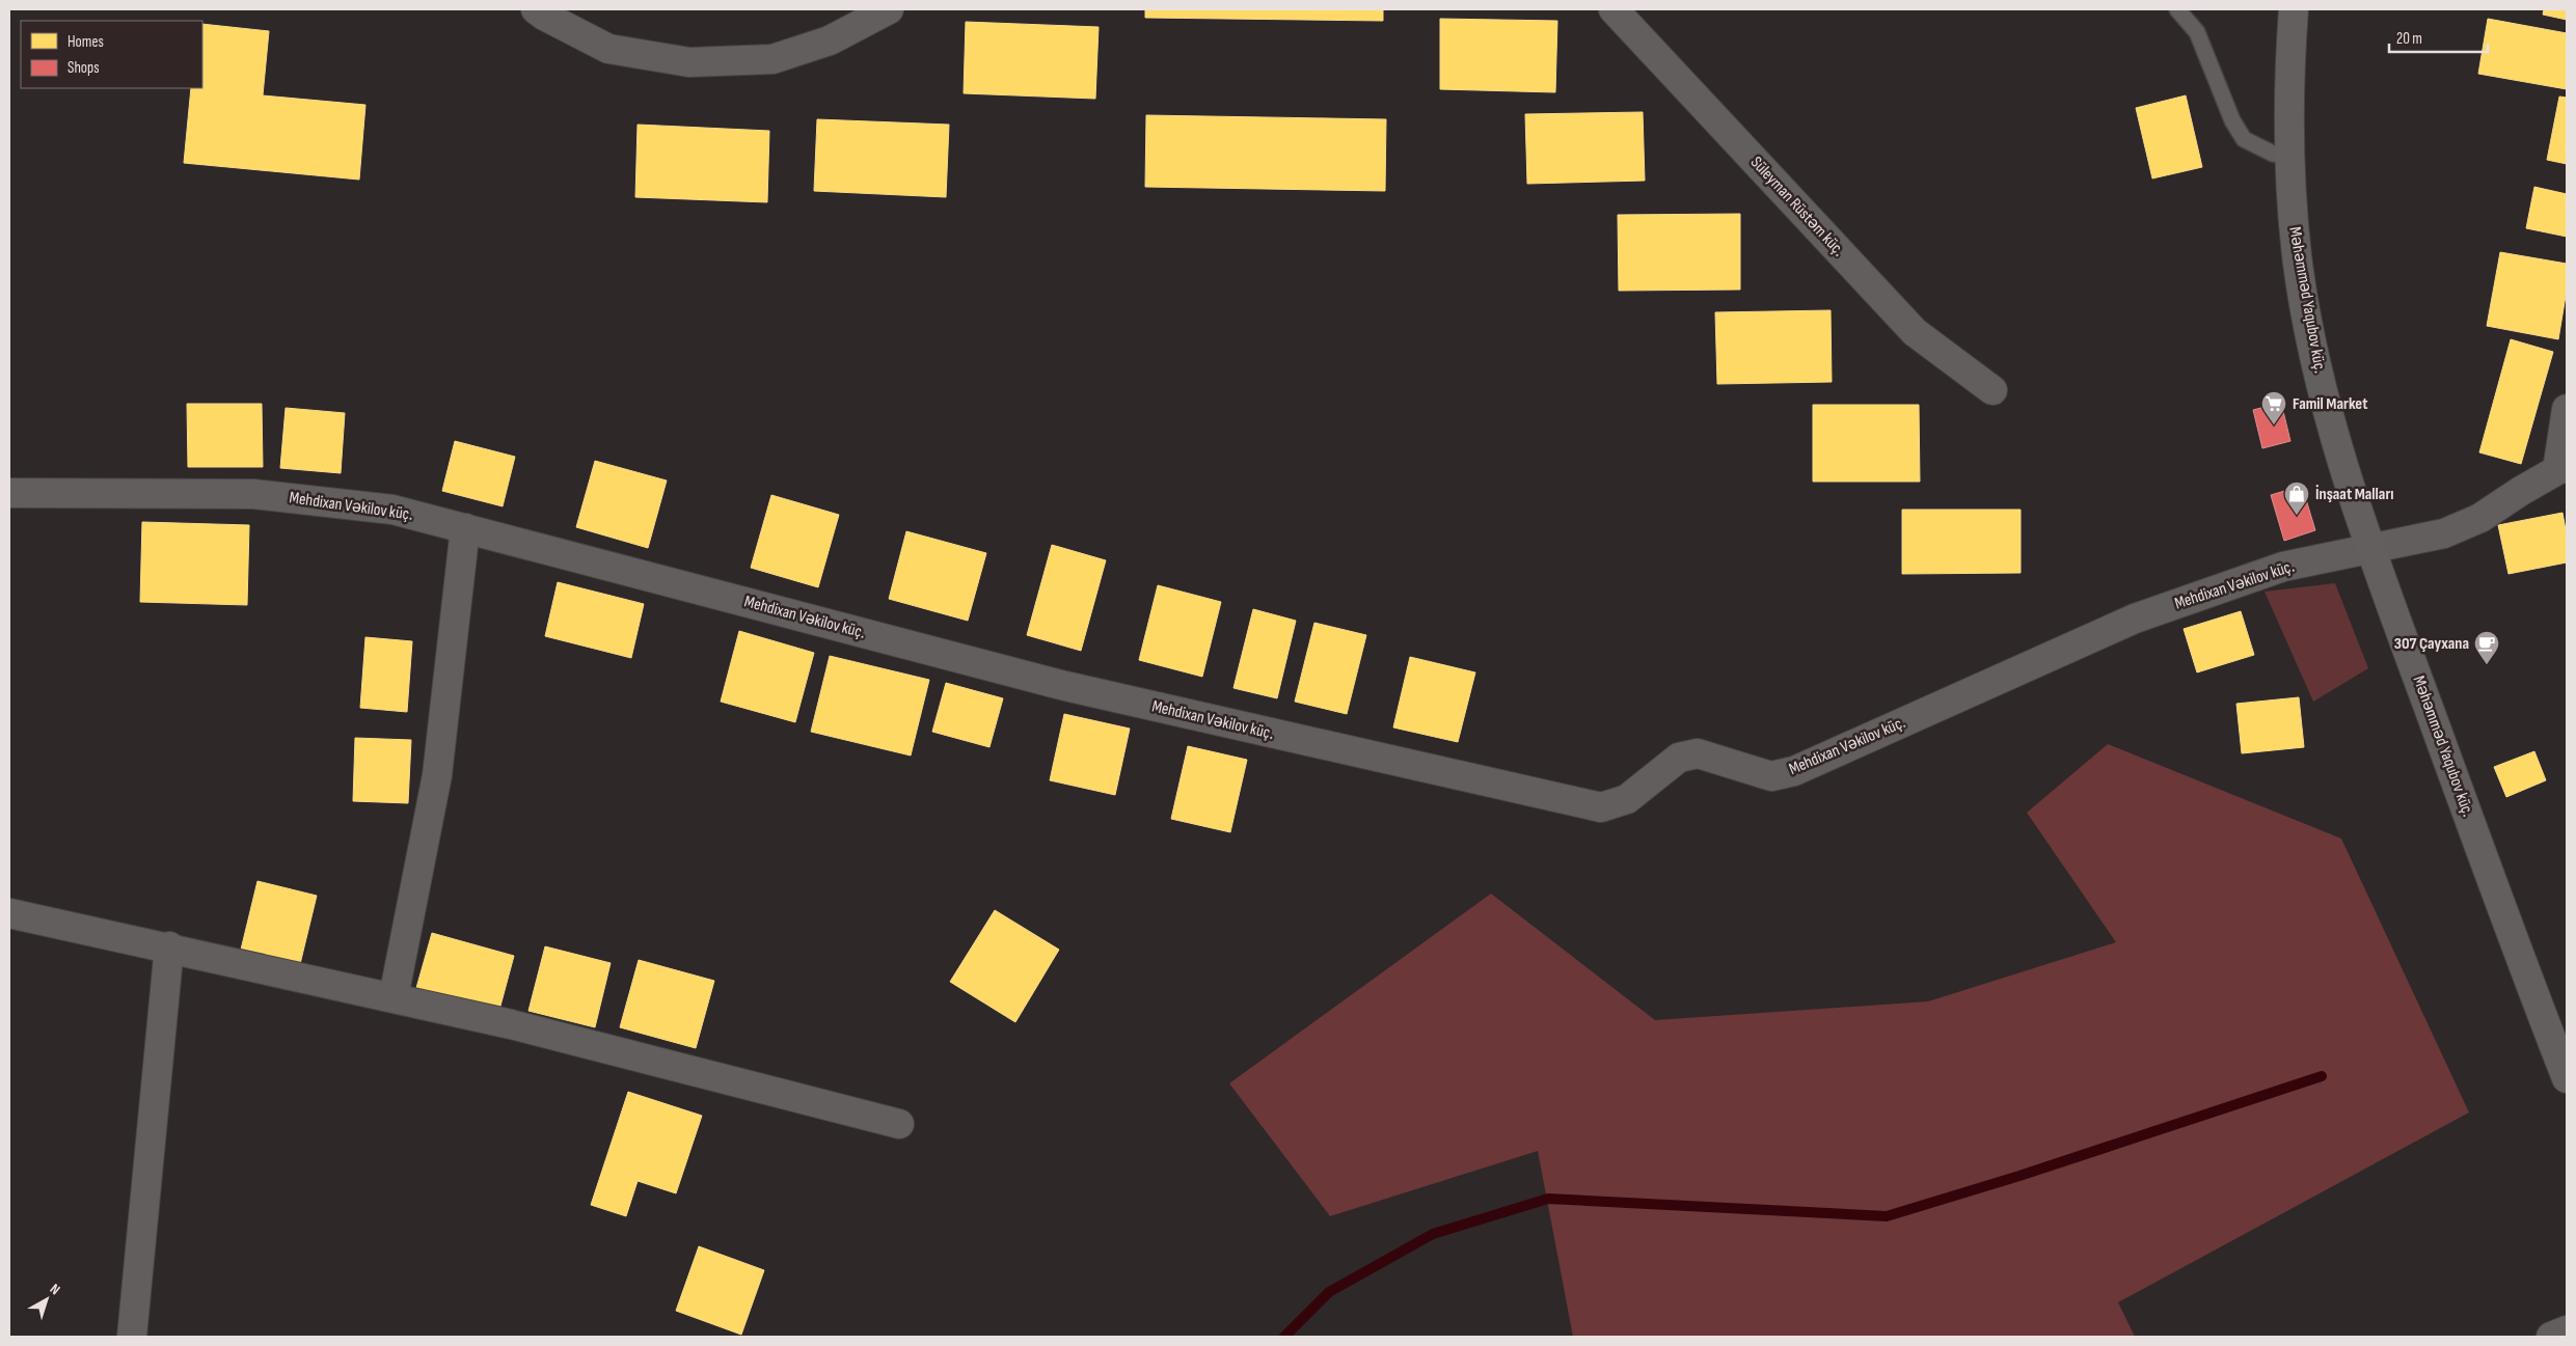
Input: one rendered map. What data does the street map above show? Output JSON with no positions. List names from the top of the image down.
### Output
{
  "streets": {
    "main road": ["Məhəmməd Yaqubov küç."],
    "street": ["Süleyman Rüstəm küç.", "Mehdixan Vəkilov küç."]
  },
  "crossings": [
    ["Məhəmməd Yaqubov küç.", "Mehdixan Vəkilov küç."]
  ],
  "places": {
    "supermarket": ["Famil Market"],
    "shop": ["İnşaat Malları"],
    "cafe": ["307 Çayxana"]
  },
  "legend": ["Homes", "Shops"],
  "scale_bar": "20 m",
  "north": "top right"
}
